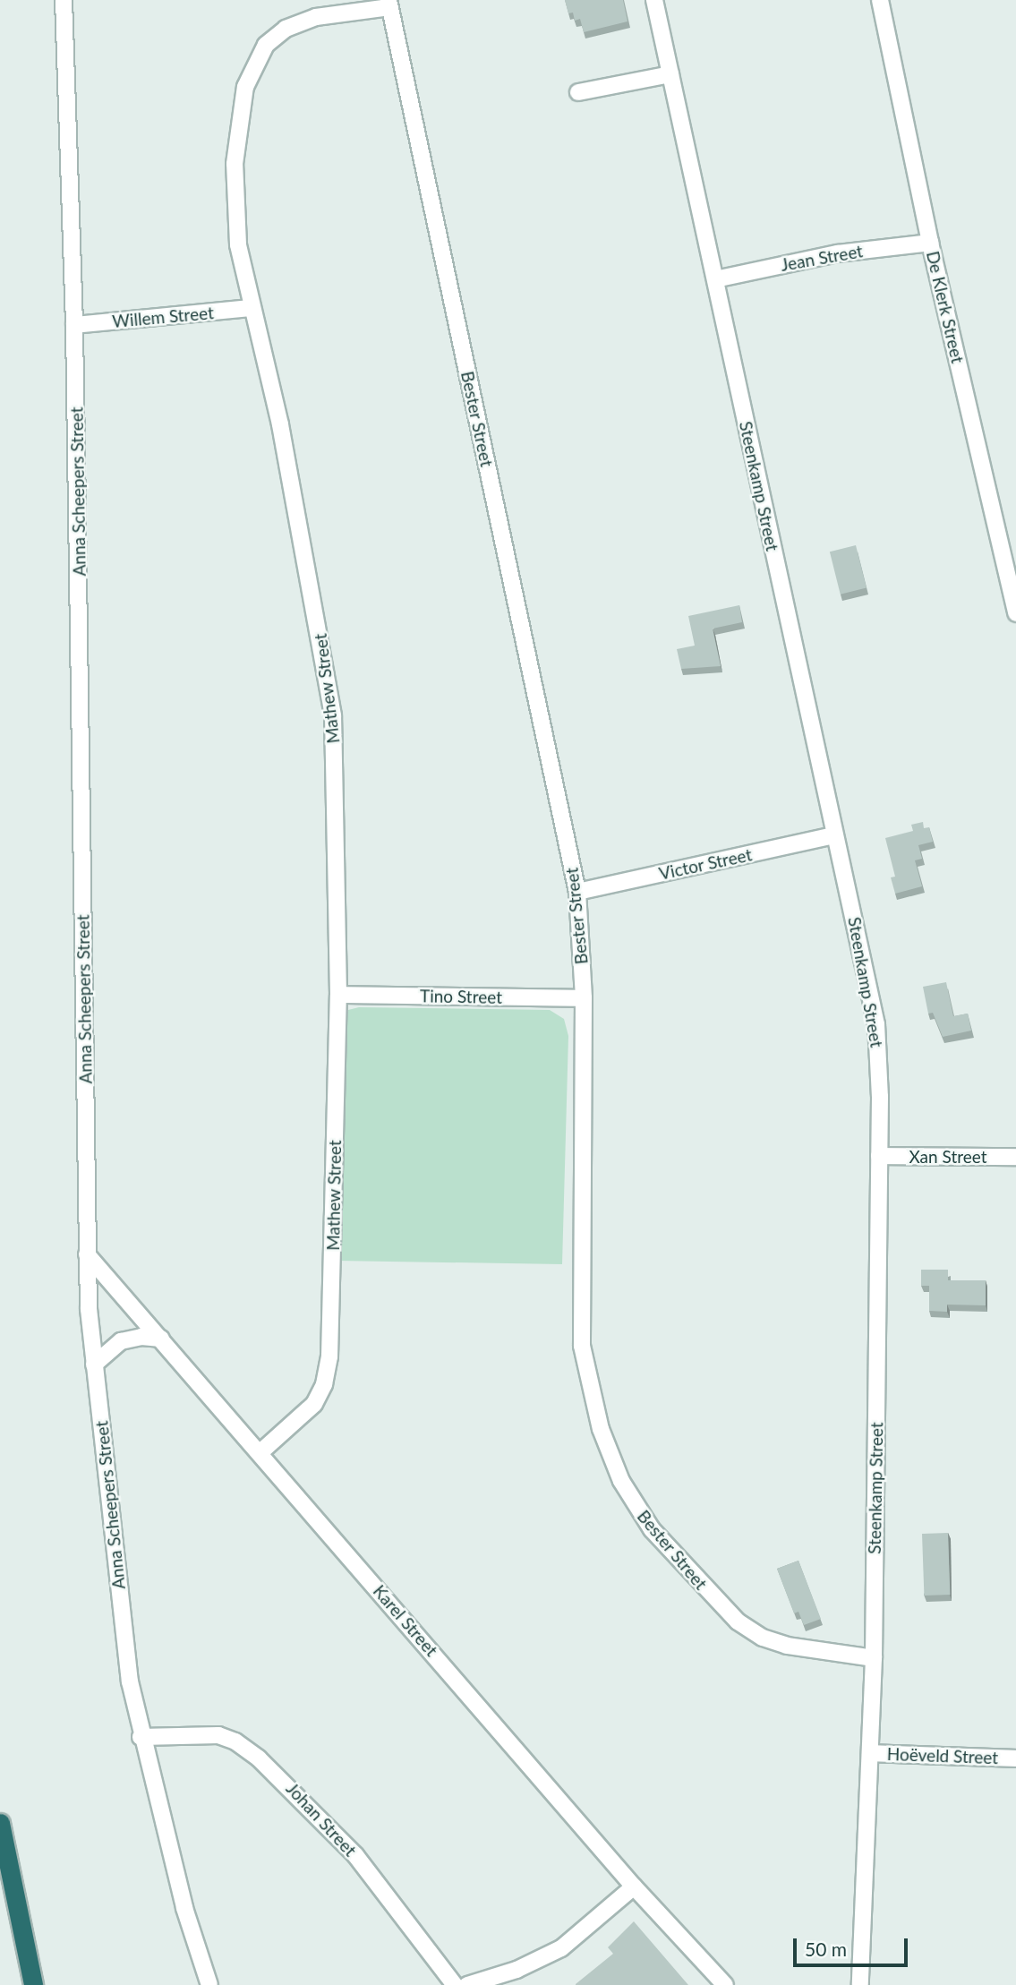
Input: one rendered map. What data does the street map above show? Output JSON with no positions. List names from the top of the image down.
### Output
{
  "streets": {
    "street": [
      "Jean Street",
      "De Klerk Street",
      "Willem Street",
      "Bester Street",
      "Steenkamp Street",
      "Anna Scheepers Street",
      "Mathew Street",
      "Victor Street",
      "Tino Street",
      "Xan Street",
      "Karel Street",
      "Hoëveld Street",
      "Johan Street"
    ]
  },
  "crossings": [
    ["Jean Street", "De Klerk Street"],
    ["Jean Street", "Steenkamp Street"],
    ["Willem Street", "Anna Scheepers Street"],
    ["Willem Street", "Mathew Street"],
    ["Bester Street", "Steenkamp Street"],
    ["Bester Street", "Mathew Street"],
    ["Bester Street", "Victor Street"],
    ["Bester Street", "Tino Street"],
    ["Steenkamp Street", "Victor Street"],
    ["Steenkamp Street", "Xan Street"],
    ["Steenkamp Street", "Hoëveld Street"],
    ["Anna Scheepers Street", "Karel Street"],
    ["Anna Scheepers Street", "Johan Street"],
    ["Mathew Street", "Tino Street"],
    ["Mathew Street", "Karel Street"]
  ],
  "scale_bar": "50 m"
}
